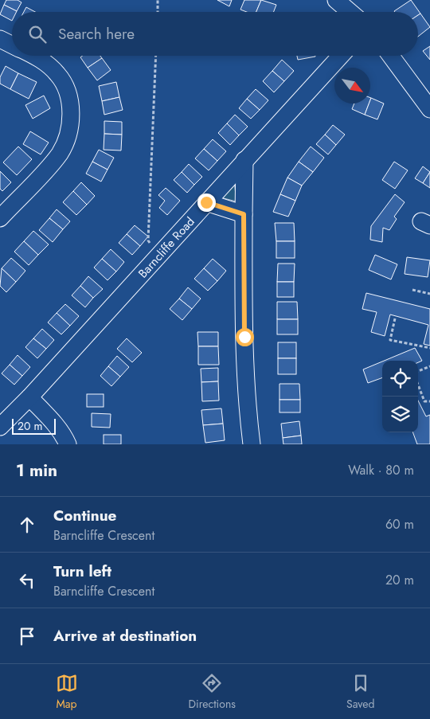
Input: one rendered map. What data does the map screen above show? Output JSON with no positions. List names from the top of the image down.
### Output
{
  "streets": {
    "street": ["Barncliffe Road"]
  },
  "scale_bar": "20 m",
  "north": "bottom right",
  "page": {
    "search": "Search here",
    "scale": "20 m",
    "heading": ["1 min", "Walk · 80 m"],
    "list": [
      ["Continue", "Barncliffe Crescent", "60 m"],
      ["Turn left", "Barncliffe Crescent", "20 m"],
      "Arrive at destination"
    ],
    "nav": ["Map", "Directions", "Saved"]
  }
}
